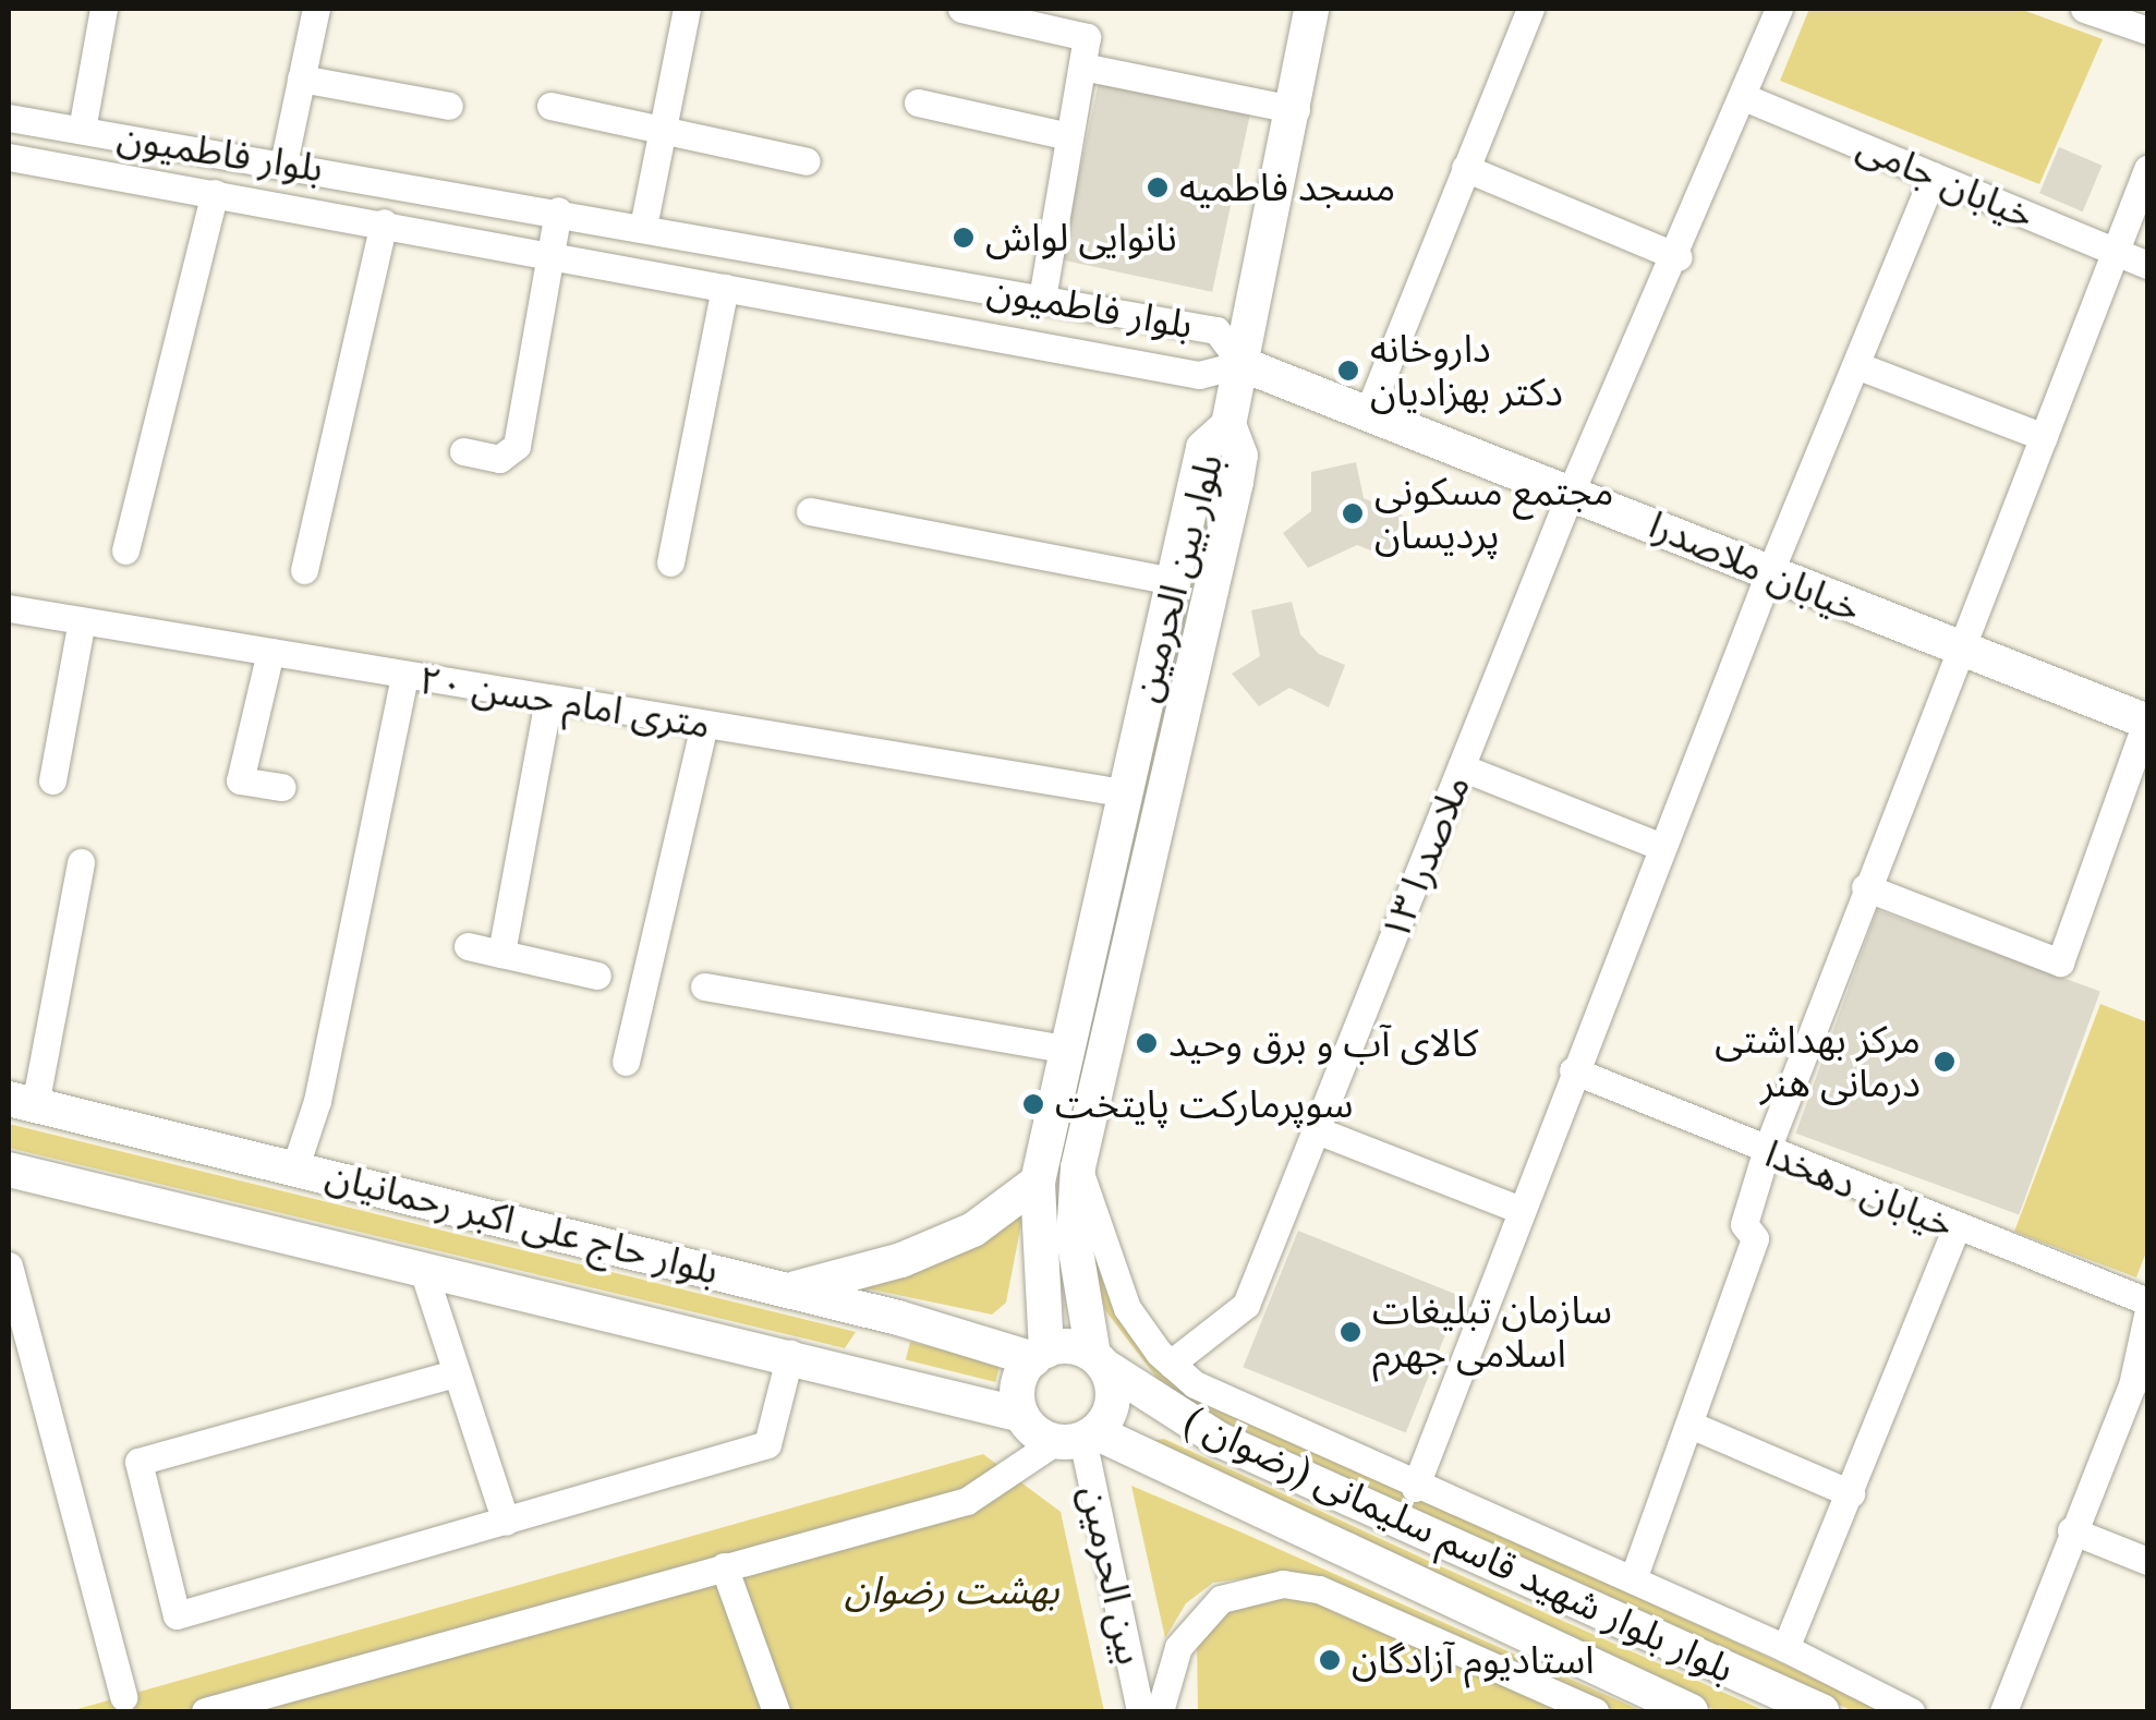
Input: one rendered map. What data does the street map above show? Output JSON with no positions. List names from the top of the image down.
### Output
{
  "streets": {
    "main road": [
      "خیابان ملاصدرا",
      "بلوار بین الحرمین",
      "بلوار حاج علی اکبر رحمانیان",
      "بلوار بلوار شهید قاسم سلیمانی (رضوان )"
    ],
    "street": [
      "بلوار فاطمیون",
      "خیابان جامی",
      "۲۰ متری امام حسن",
      "ملاصدرا ۱۳",
      "خیابان دهخدا",
      "بین الحرمین"
    ]
  },
  "crossings": [
    ["بلوار فاطمیون", "خیابان ملاصدرا"],
    ["خیابان ملاصدرا", "ملاصدرا ۱۳"],
    ["بلوار بین الحرمین", "۲۰ متری امام حسن"],
    ["بلوار بین الحرمین", "بلوار حاج علی اکبر رحمانیان"],
    ["بلوار بین الحرمین", "بلوار بلوار شهید قاسم سلیمانی (رضوان )"],
    ["بلوار بین الحرمین", "بین الحرمین"],
    ["بلوار حاج علی اکبر رحمانیان", "بلوار بلوار شهید قاسم سلیمانی (رضوان )"],
    ["بلوار حاج علی اکبر رحمانیان", "بین الحرمین"],
    ["بلوار بلوار شهید قاسم سلیمانی (رضوان )", "بین الحرمین"]
  ],
  "parks": ["بهشت رضوان"],
  "places": [
    "مسجد فاطمیه",
    "نانوایی لواش",
    "داروخانه دکتر بهزادیان",
    "مجتمع مسکونی پردیسان",
    "کالای آب و برق وحید",
    "مرکز بهداشتی درمانی هنر",
    "سوپرمارکت پایتخت",
    "سازمان تبلیغات اسلامی جهرم",
    "استادیوم آزادگان"
  ]
}
